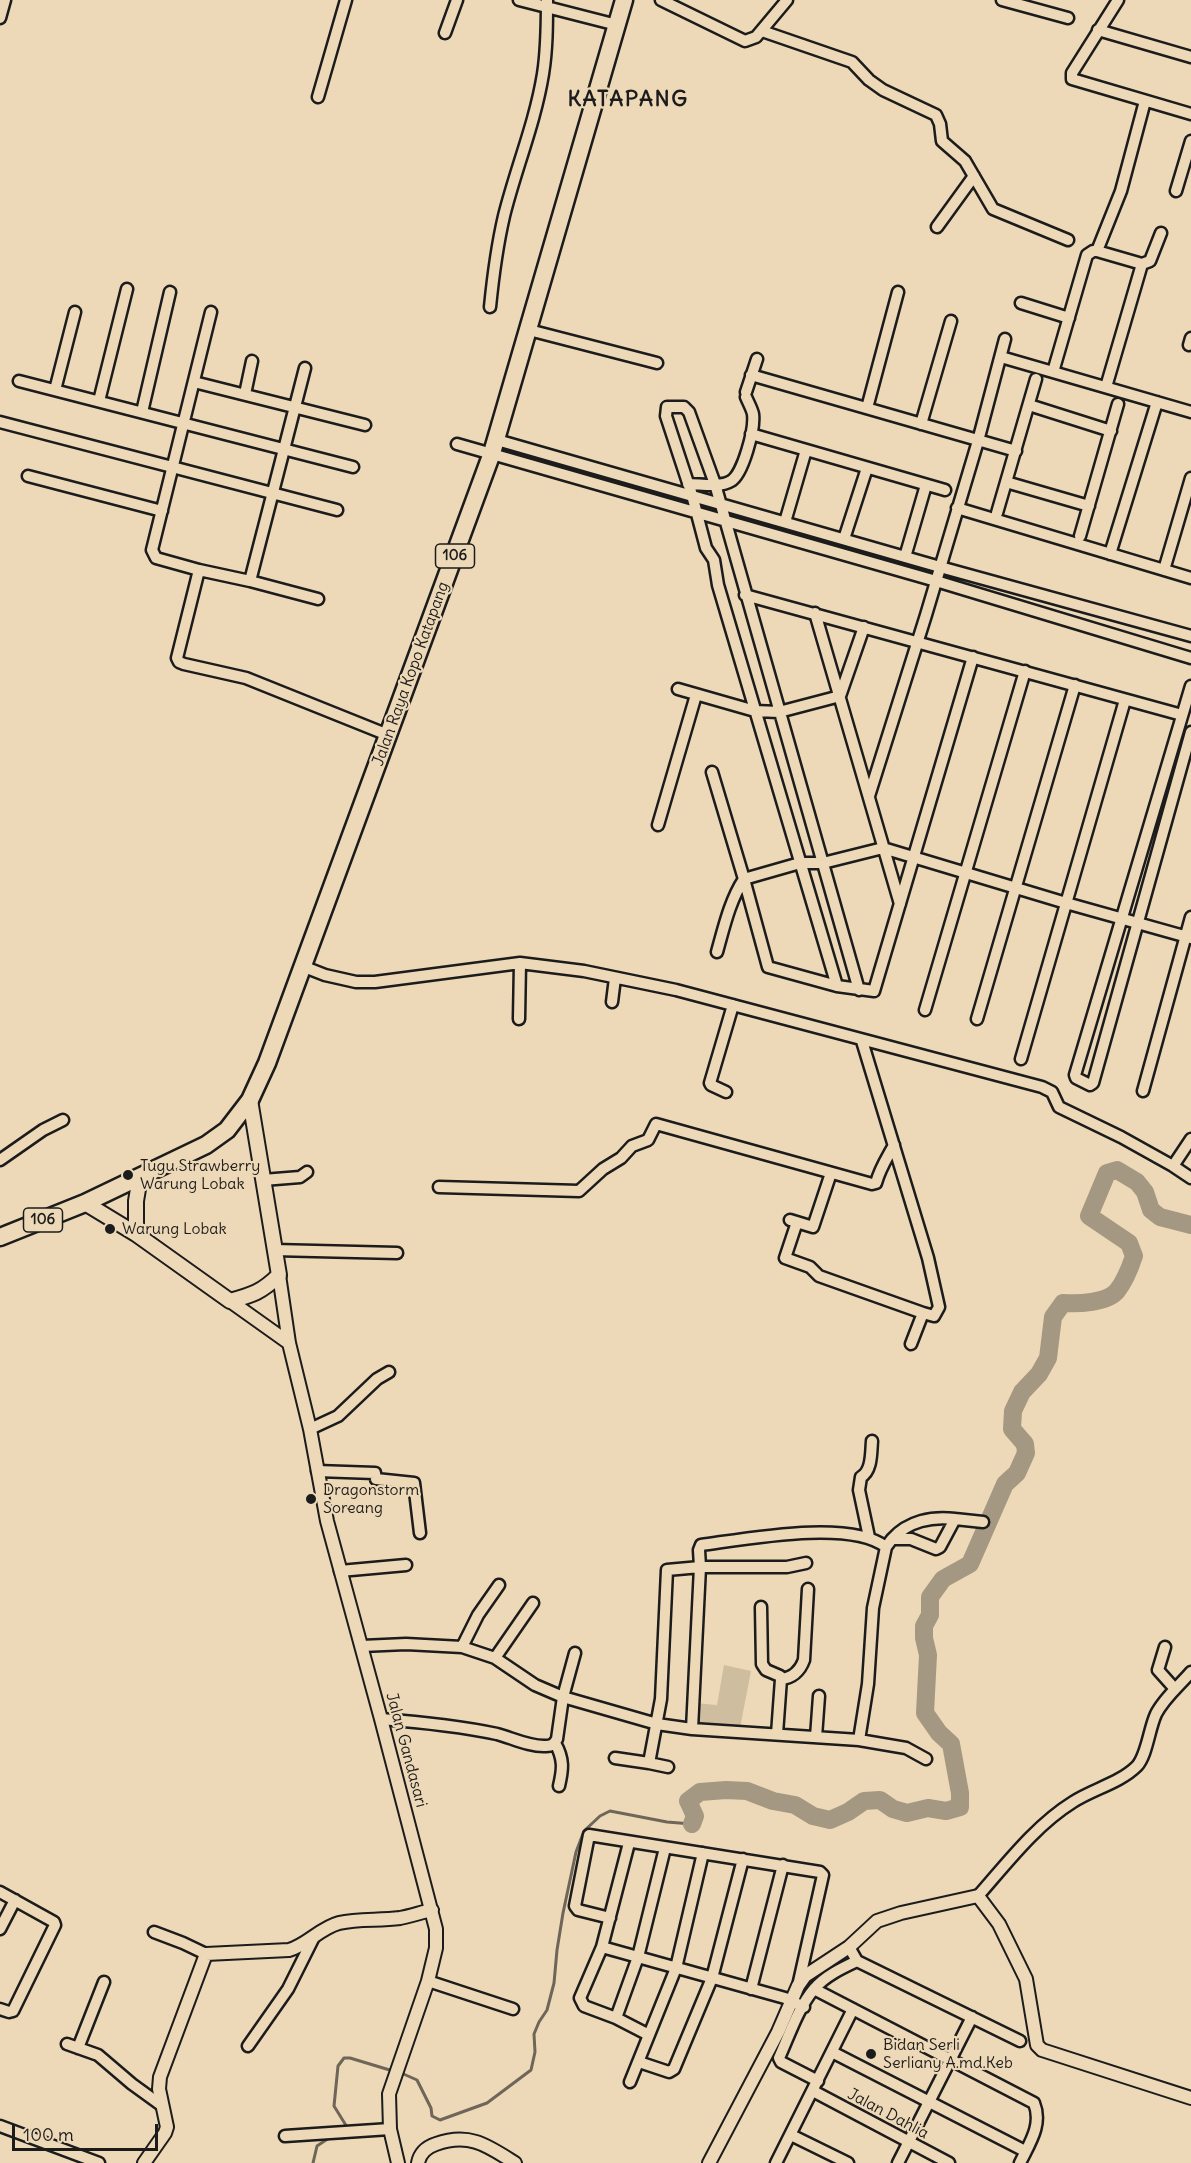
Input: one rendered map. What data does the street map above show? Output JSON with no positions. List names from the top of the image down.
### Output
{
  "streets": {
    "main road": ["106", "Jalan Raya Kopo Katapang"],
    "street": ["Jalan Gandasari", "Jalan Dahlia"]
  },
  "crossings": [
    ["106", "Jalan Raya Kopo Katapang"]
  ],
  "districts": ["KATAPANG"],
  "places": [
    "Tugu Strawberry Warung Lobak",
    "Warung Lobak",
    "Dragonstorm Soreang",
    "Bidan Serli Serliany A.md.Keb"
  ],
  "scale_bar": "100 m"
}
